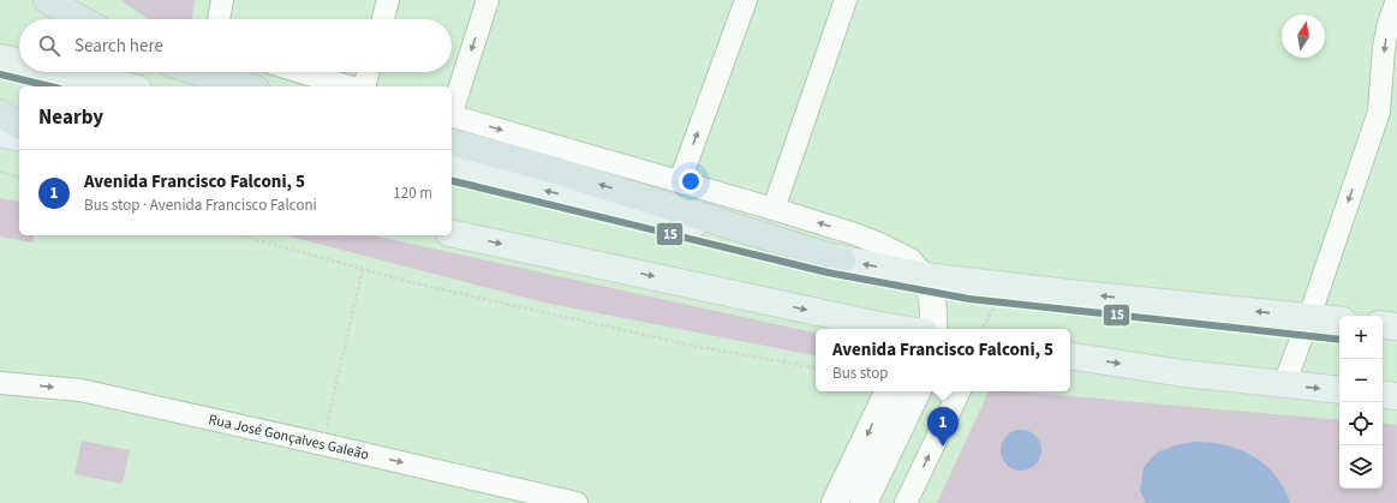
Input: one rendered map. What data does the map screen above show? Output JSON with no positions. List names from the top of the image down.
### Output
{
  "streets": {
    "street": ["Rua José Gonçalves Galeão"]
  },
  "one_way": ["Rua José Gonçalves Galeão"],
  "lines": ["transit line 15"],
  "north": "top",
  "page": {
    "search": "Search here",
    "heading": "Nearby",
    "list": [
      {
        "mark": "1",
        "name": "Avenida Francisco Falconi, 5",
        "note": "Bus stop · Avenida Francisco Falconi",
        "value": "120 m"
      }
    ],
    "map_buttons": ["+", "−"],
    "popup": ["Avenida Francisco Falconi, 5", "Bus stop"],
    "pins": "1"
  }
}
